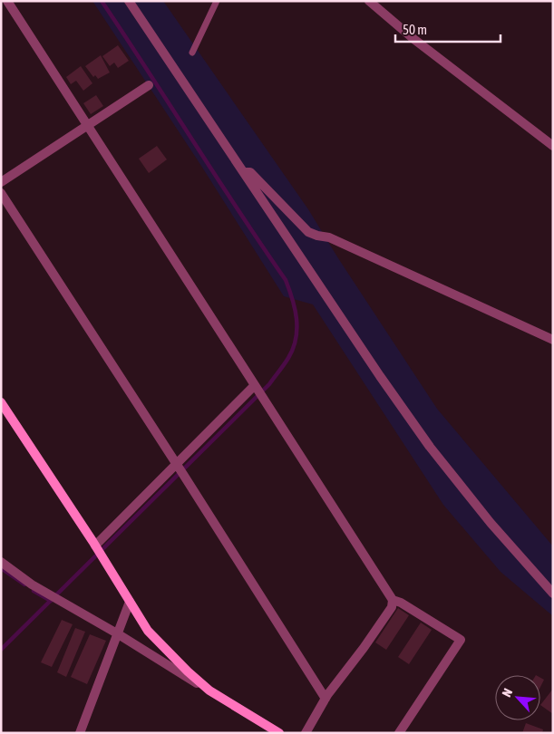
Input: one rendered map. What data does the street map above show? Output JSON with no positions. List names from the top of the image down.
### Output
{
  "scale_bar": "50 m",
  "north": "top left"
}
